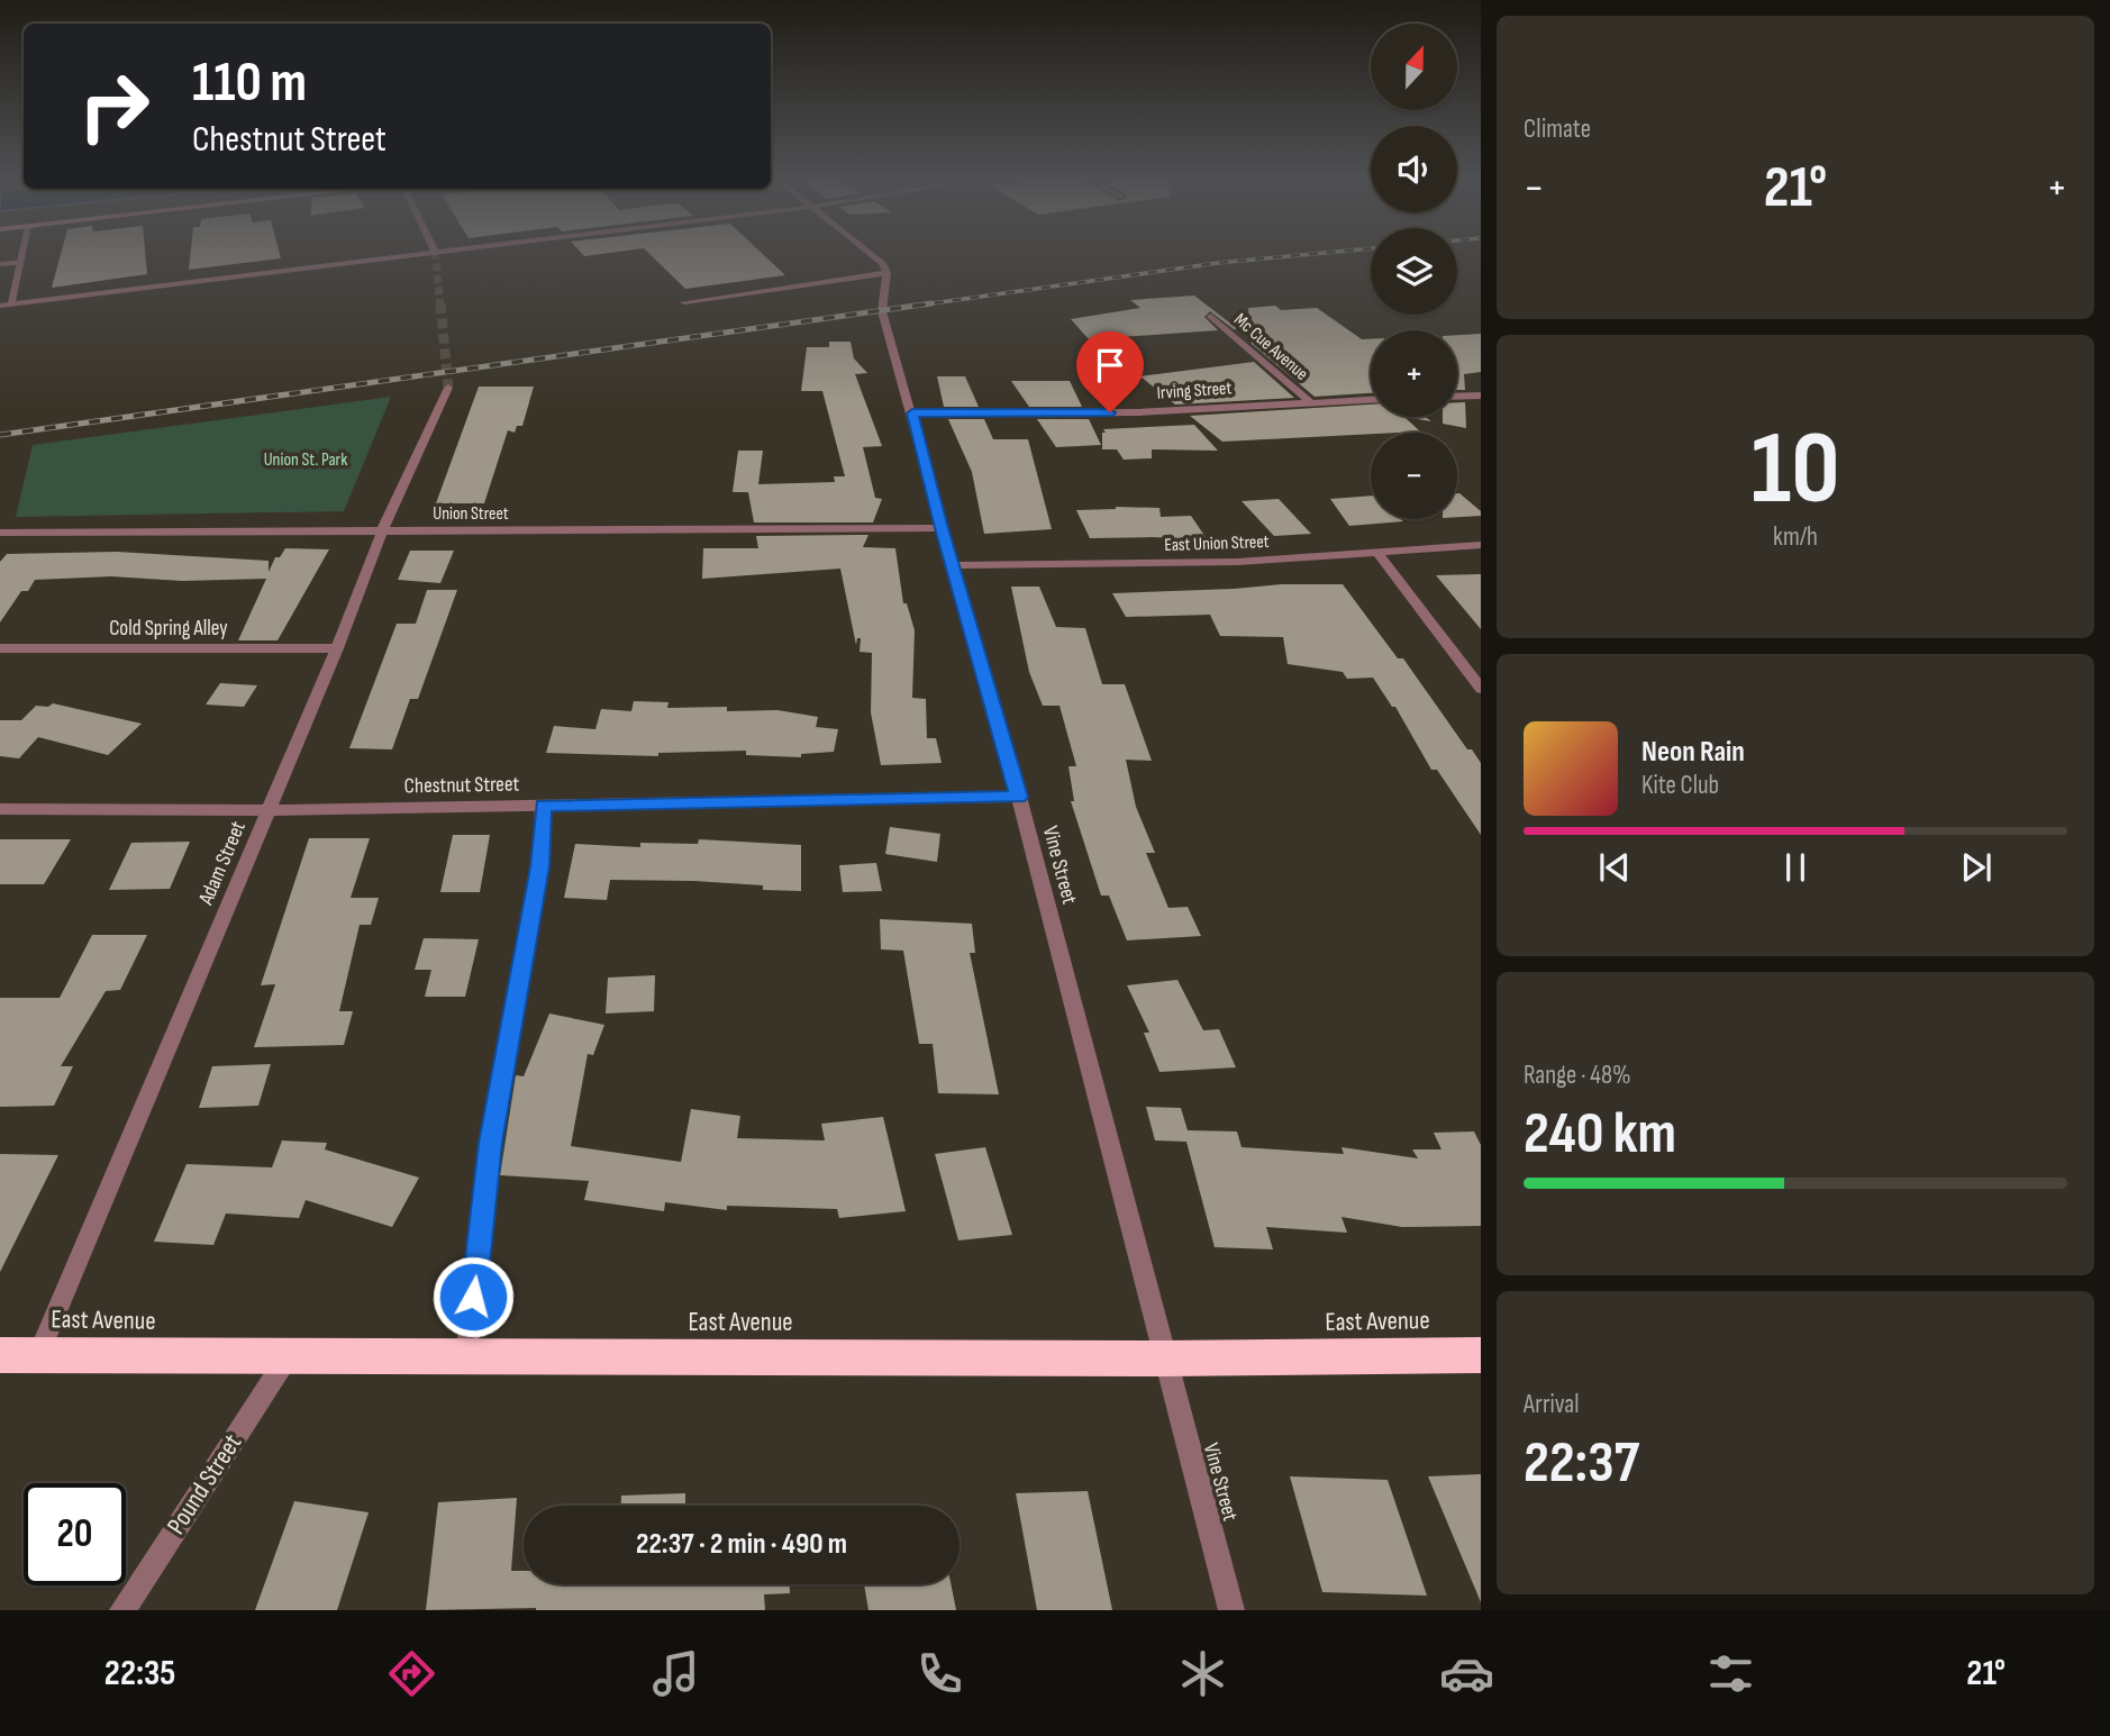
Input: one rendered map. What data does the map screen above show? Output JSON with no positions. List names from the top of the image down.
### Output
{
  "streets": {
    "highway": ["East Avenue"],
    "street": [
      "Mc Cue Avenue",
      "Irving Street",
      "Union Street",
      "East Union Street",
      "Cold Spring Alley",
      "Chestnut Street",
      "Adam Street",
      "Vine Street",
      "Pound Street"
    ]
  },
  "crossings": [
    ["Mc Cue Avenue", "Irving Street"],
    ["Irving Street", "Vine Street"],
    ["Union Street", "Adam Street"],
    ["Union Street", "Vine Street"],
    ["East Union Street", "Vine Street"],
    ["Cold Spring Alley", "Adam Street"],
    ["Chestnut Street", "Adam Street"],
    ["Chestnut Street", "Vine Street"],
    ["Adam Street", "East Avenue"],
    ["Vine Street", "East Avenue"],
    ["East Avenue", "Pound Street"]
  ],
  "parks": ["Union St. Park"],
  "north": "top",
  "page": {
    "tile": [
      "Climate",
      ["10", "km/h"],
      ["Range · 48%", "240 km"],
      ["Arrival", "22:37"]
    ],
    "map_buttons": ["+", "−"],
    "turn": ["110 m", "Chestnut Street"],
    "heat": ["−", "21°", "+"],
    "song": ["Neon Rain", "Kite Club"],
    "limit": "20",
    "trip": "22:37 · 2 min · 490 m",
    "tabs": ["22:35", "21°"]
  }
}
